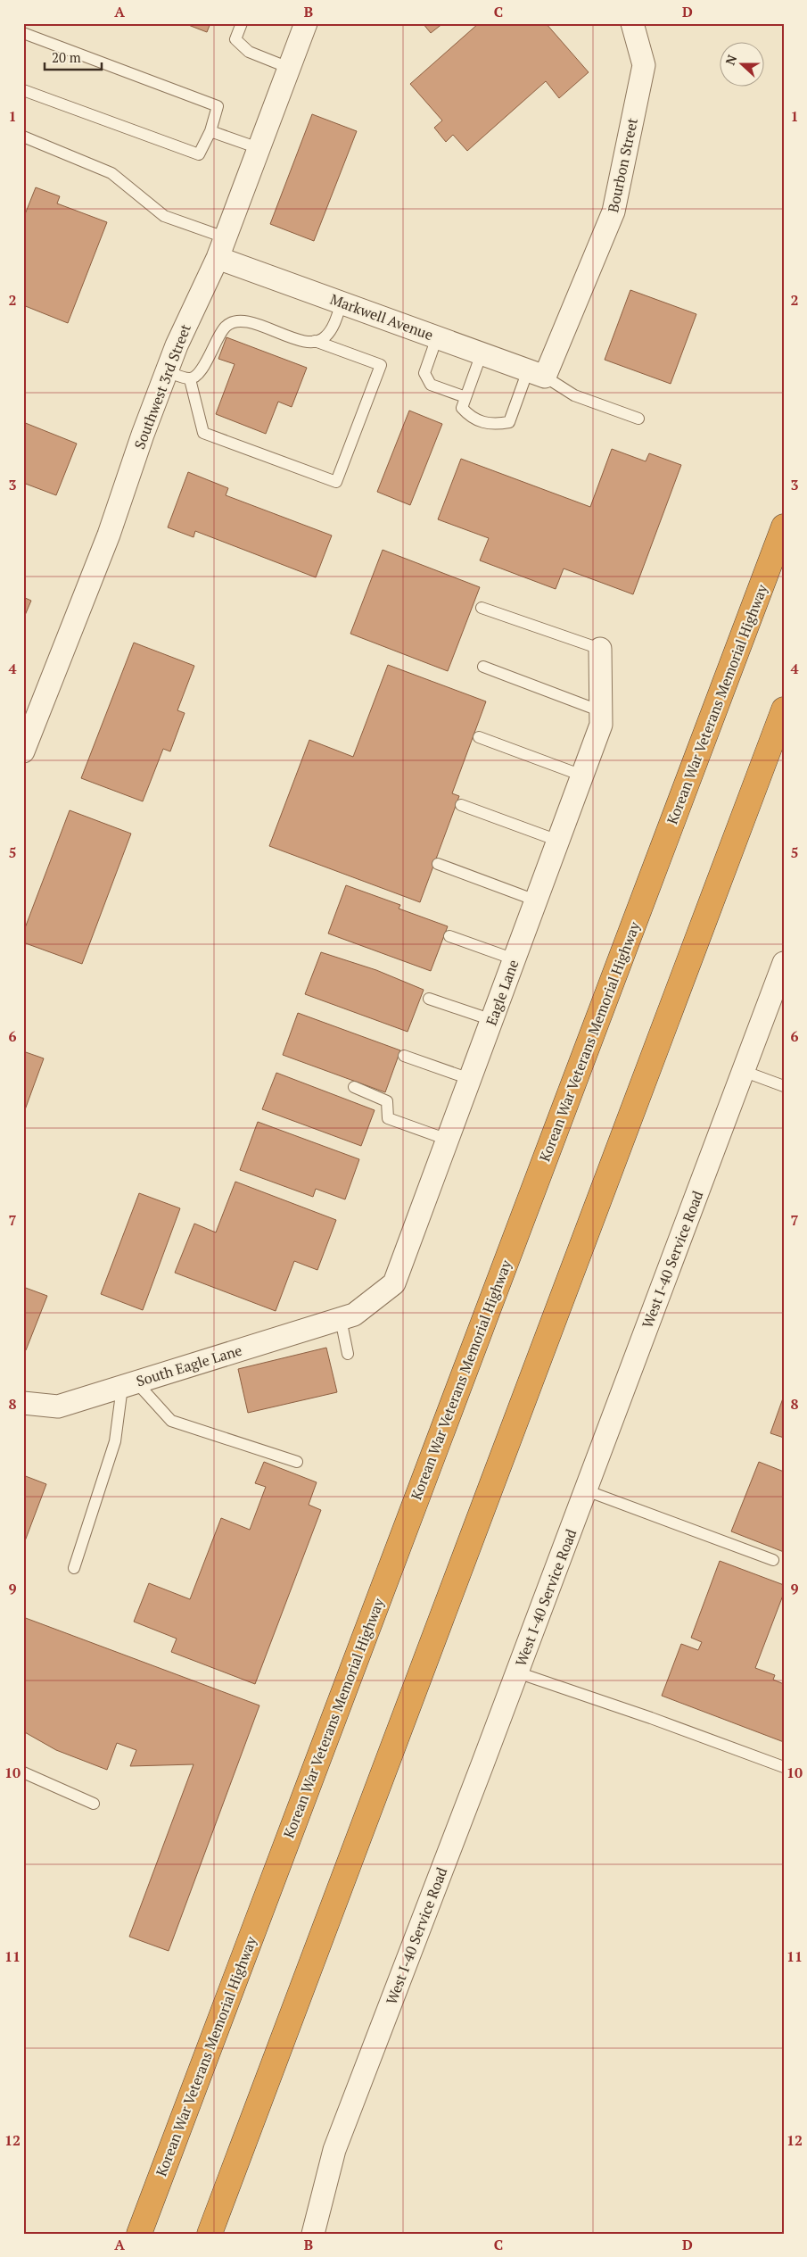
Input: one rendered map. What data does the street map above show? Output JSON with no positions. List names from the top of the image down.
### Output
{
  "streets": {
    "highway": ["Korean War Veterans Memorial Highway"],
    "street": [
      "Bourbon Street",
      "Markwell Avenue",
      "Southwest 3rd Street",
      "Eagle Lane",
      "West I-40 Service Road",
      "South Eagle Lane"
    ]
  },
  "crossings": [
    ["Bourbon Street", "Markwell Avenue"],
    ["Markwell Avenue", "Southwest 3rd Street"],
    ["Eagle Lane", "South Eagle Lane"]
  ],
  "scale_bar": "20 m",
  "north": "left",
  "grid": {
    "columns": [
      "A",
      "B",
      "C",
      "D"
    ],
    "rows": [
      "1",
      "2",
      "3",
      "4",
      "5",
      "6",
      "7",
      "8",
      "9",
      "10",
      "11",
      "12"
    ]
  }
}
